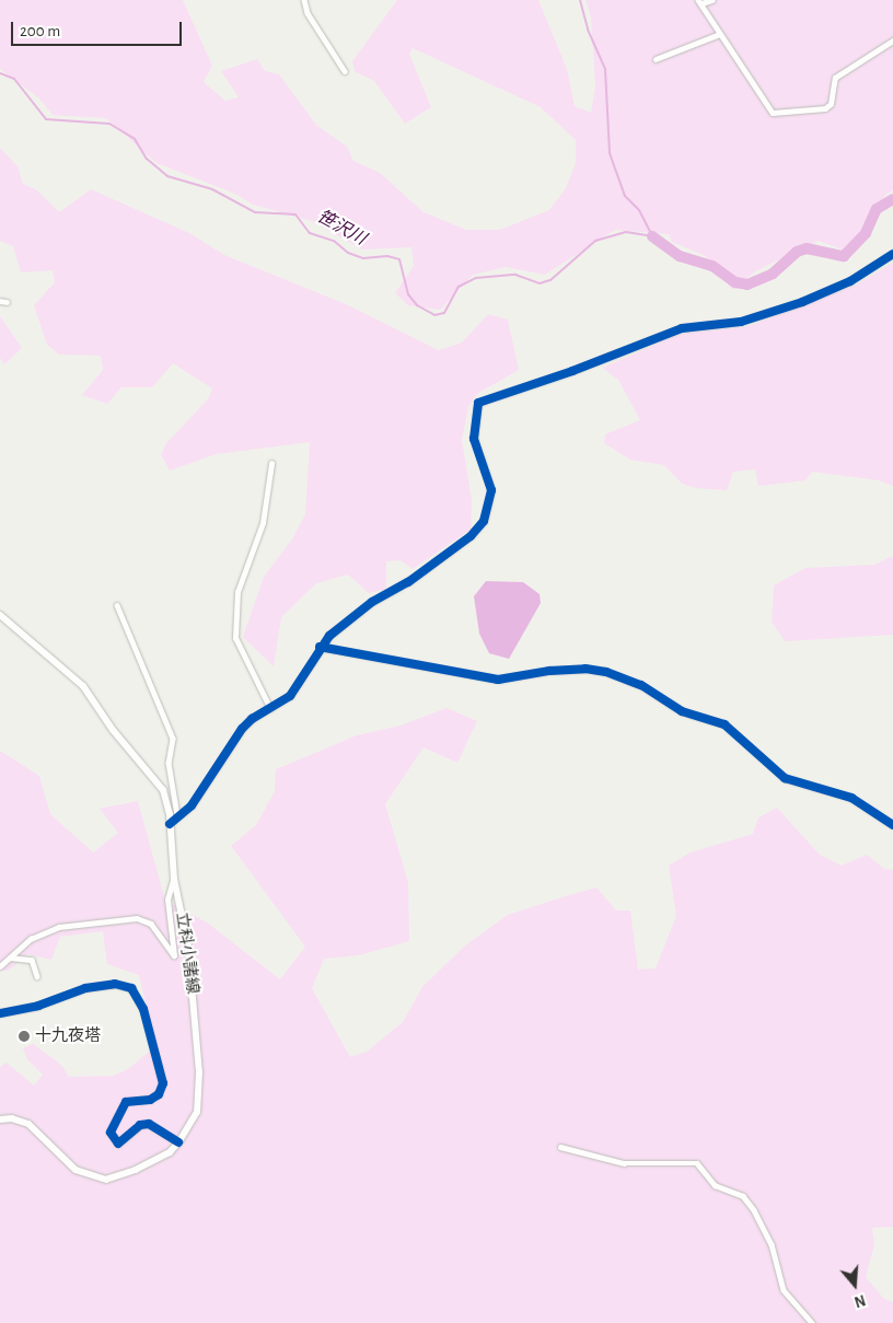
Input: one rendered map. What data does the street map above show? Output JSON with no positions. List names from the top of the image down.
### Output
{
  "streets": {
    "main road": ["立科小諸線"]
  },
  "water": ["笹沢川"],
  "places": ["十九夜塔"],
  "scale_bar": "200 m",
  "north": "bottom"
}
